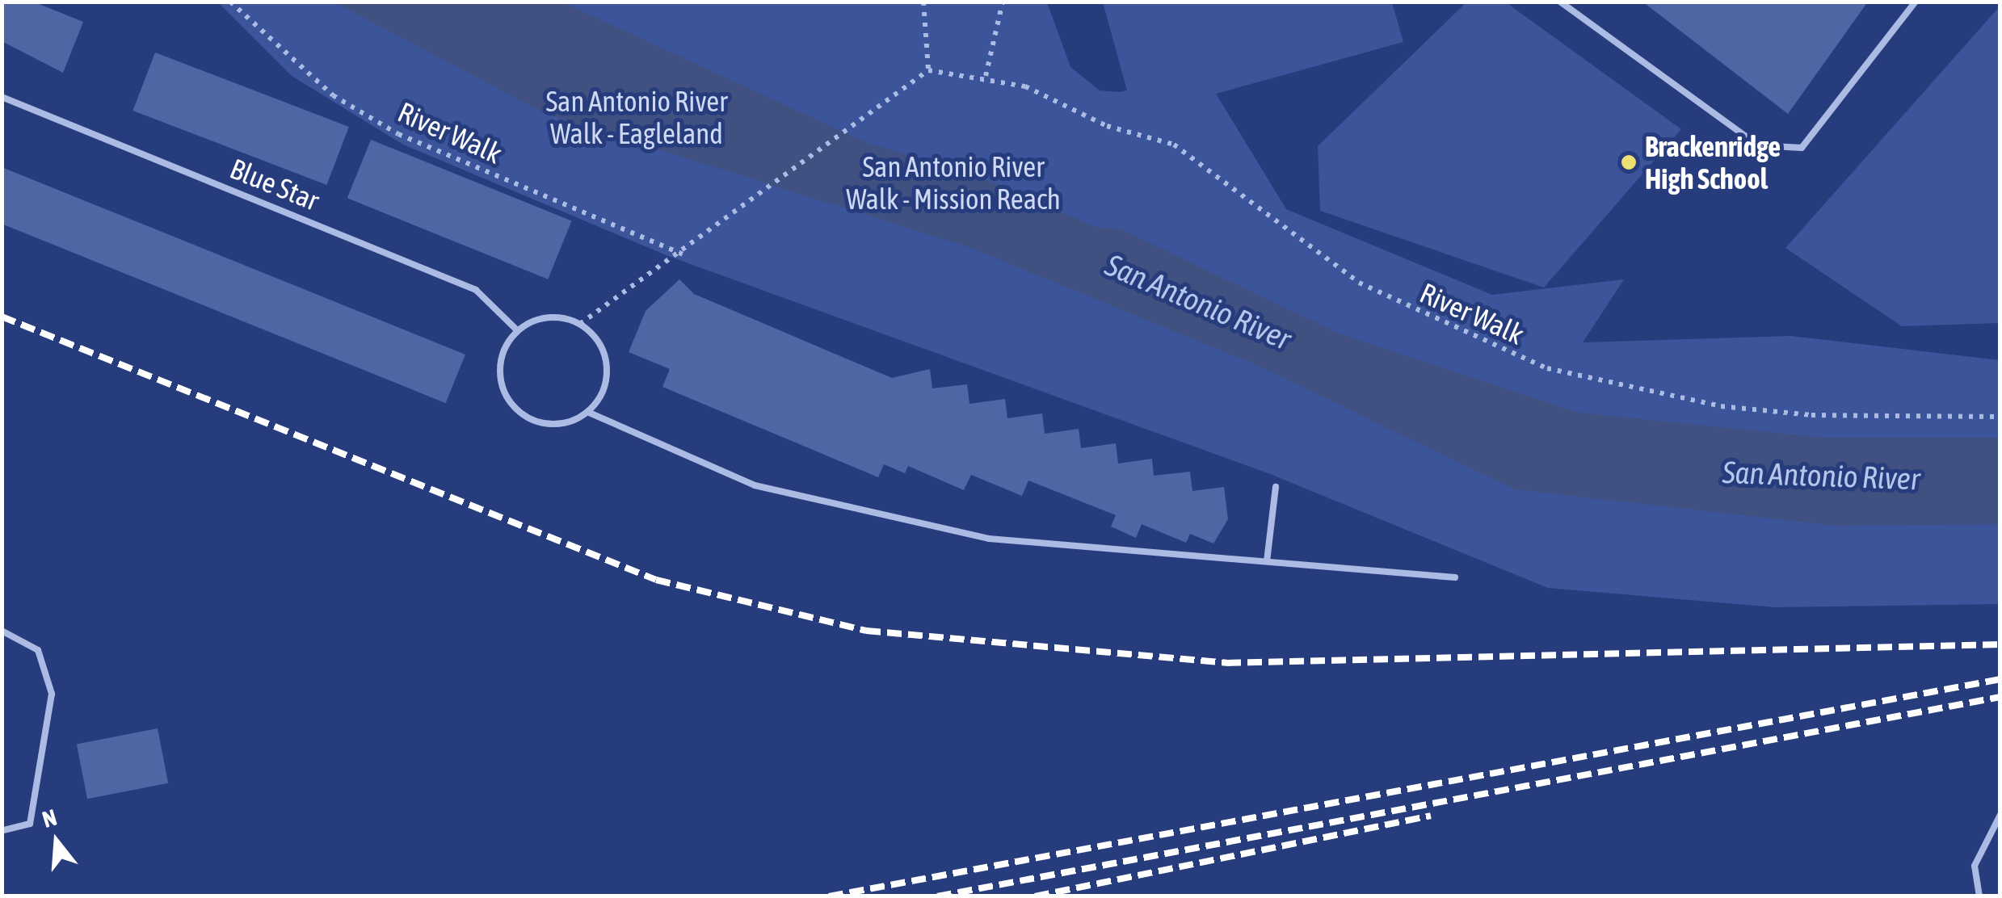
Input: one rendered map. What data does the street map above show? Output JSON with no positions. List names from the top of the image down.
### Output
{
  "streets": {
    "lane": ["Blue Star"],
    "path": ["River Walk"]
  },
  "water": ["San Antonio River"],
  "parks": ["San Antonio River Walk - Eagleland", "San Antonio River Walk - Mission Reach"],
  "places": ["Brackenridge High School"],
  "north": "top"
}
